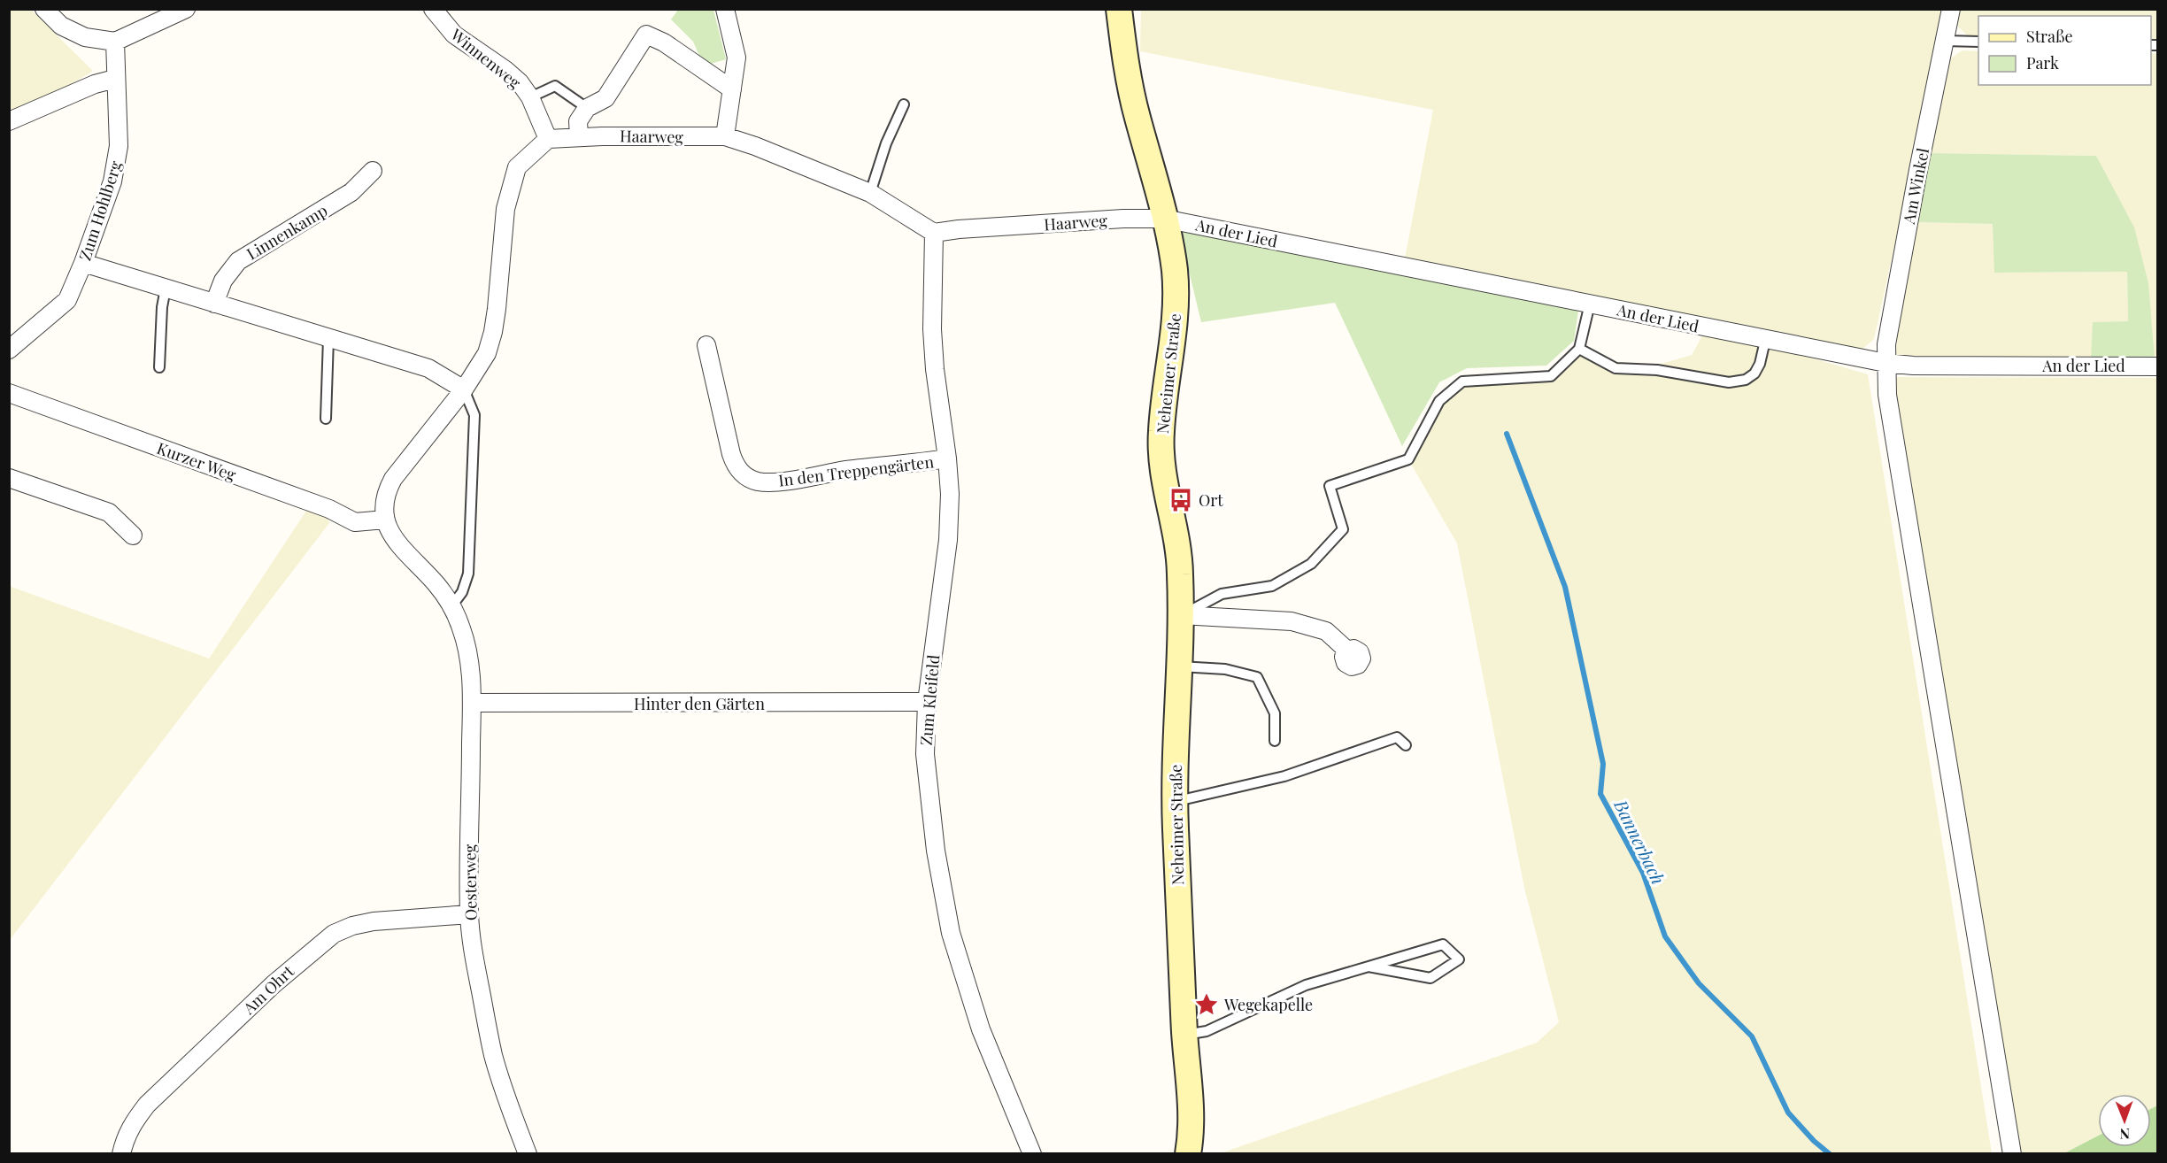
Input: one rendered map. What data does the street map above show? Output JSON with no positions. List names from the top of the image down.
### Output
{
  "streets": {
    "main road": ["Neheimer Straße"],
    "street": [
      "Winnenweg",
      "Haarweg",
      "Am Winkel",
      "Zum Hohlberg",
      "Linnenkamp",
      "An der Lied",
      "Kurzer Weg",
      "In den Treppengärten",
      "Zum Kleifeld",
      "Hinter den Gärten",
      "Oesterweg",
      "Am Ohrt"
    ]
  },
  "crossings": [
    ["Winnenweg", "Haarweg"],
    ["Haarweg", "An der Lied"],
    ["Haarweg", "Neheimer Straße"],
    ["Haarweg", "Zum Kleifeld"],
    ["Am Winkel", "An der Lied"],
    ["An der Lied", "Neheimer Straße"],
    ["Kurzer Weg", "Oesterweg"],
    ["In den Treppengärten", "Zum Kleifeld"],
    ["Zum Kleifeld", "Hinter den Gärten"],
    ["Hinter den Gärten", "Oesterweg"],
    ["Oesterweg", "Am Ohrt"]
  ],
  "water": ["Bannerbach"],
  "places": {
    "bus stop": ["Ort"],
    "place": ["Wegekapelle"]
  },
  "legend": ["Straße", "Park"],
  "north": "bottom"
}
